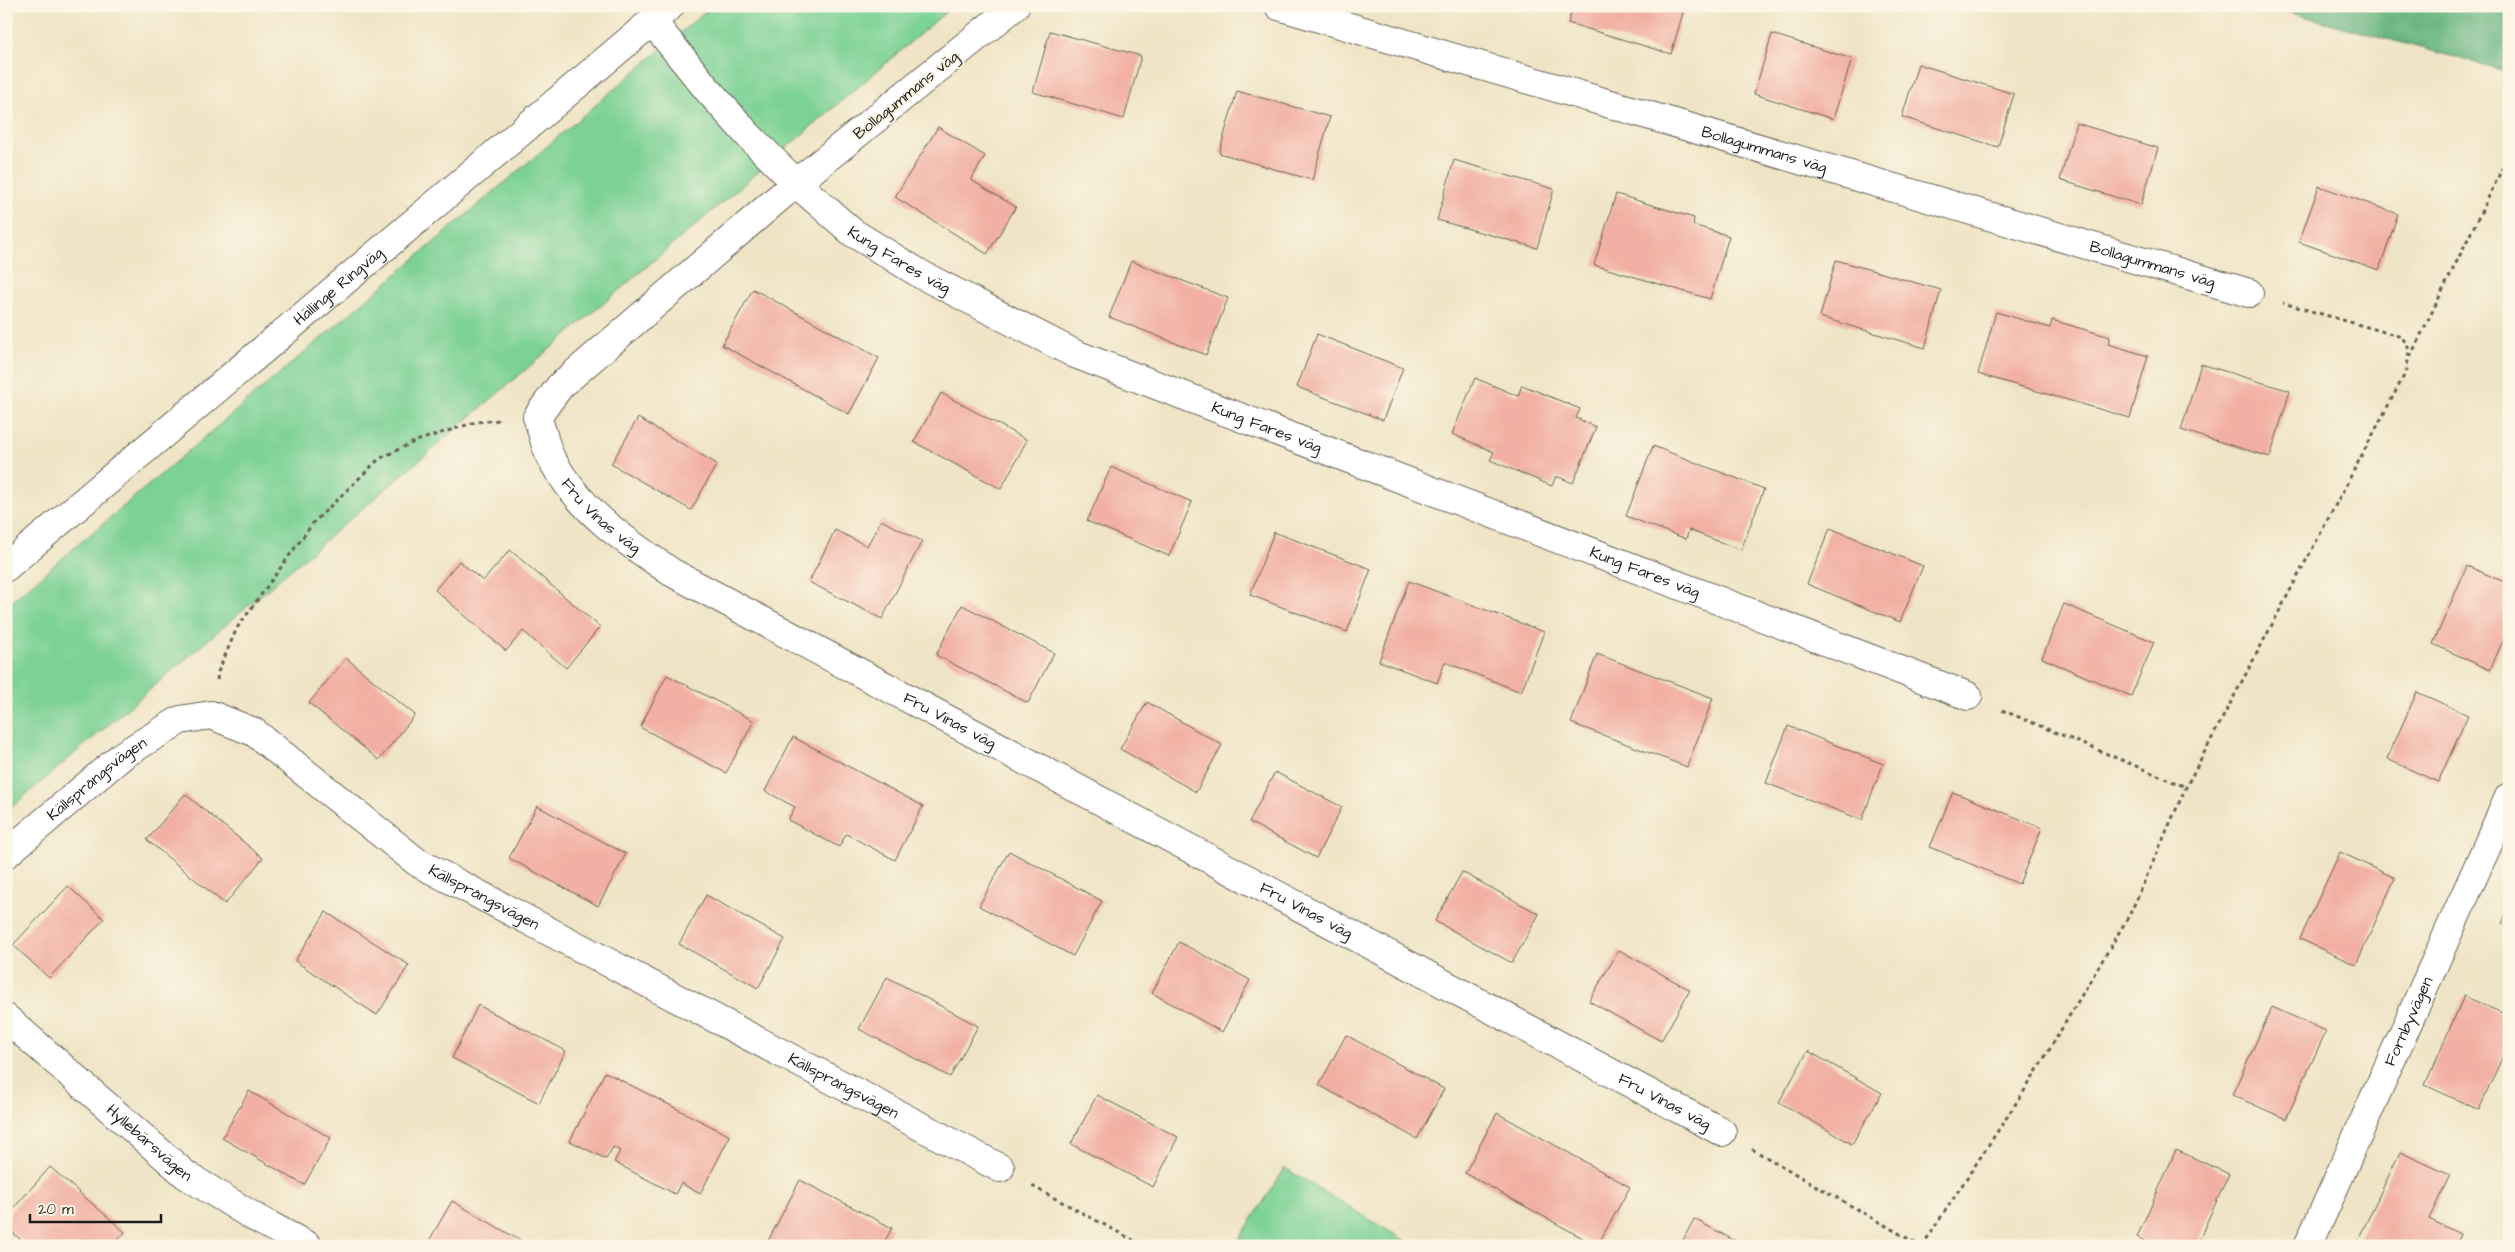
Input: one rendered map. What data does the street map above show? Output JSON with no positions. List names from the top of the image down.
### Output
{
  "streets": {
    "street": [
      "Bollagummans väg",
      "Kung Fares väg",
      "Hällinge Ringväg",
      "Fru Vinas väg",
      "Källsprångsvägen",
      "Fornbyvägen",
      "Hyllebärsvägen"
    ]
  },
  "crossings": [
    ["Bollagummans väg", "Kung Fares väg"],
    ["Kung Fares väg", "Hällinge Ringväg"]
  ],
  "scale_bar": "20 m"
}
